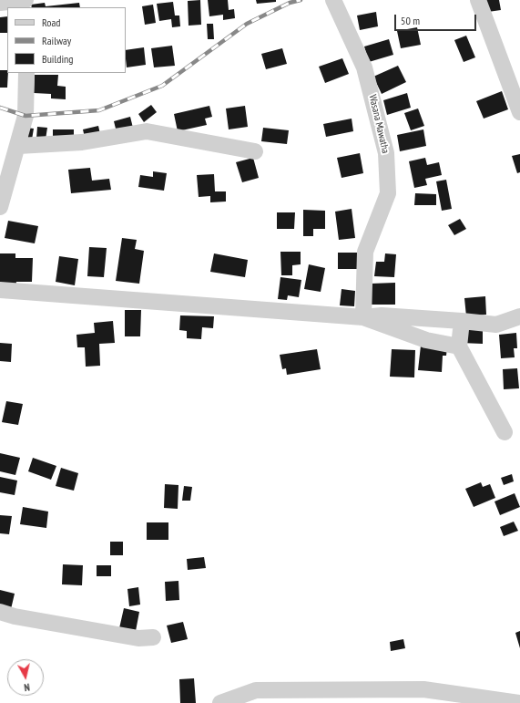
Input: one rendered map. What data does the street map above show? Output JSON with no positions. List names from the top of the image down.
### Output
{
  "streets": {
    "street": ["Wasana Mawatha"]
  },
  "legend": ["Road", "Railway", "Building"],
  "scale_bar": "50 m",
  "north": "bottom"
}
